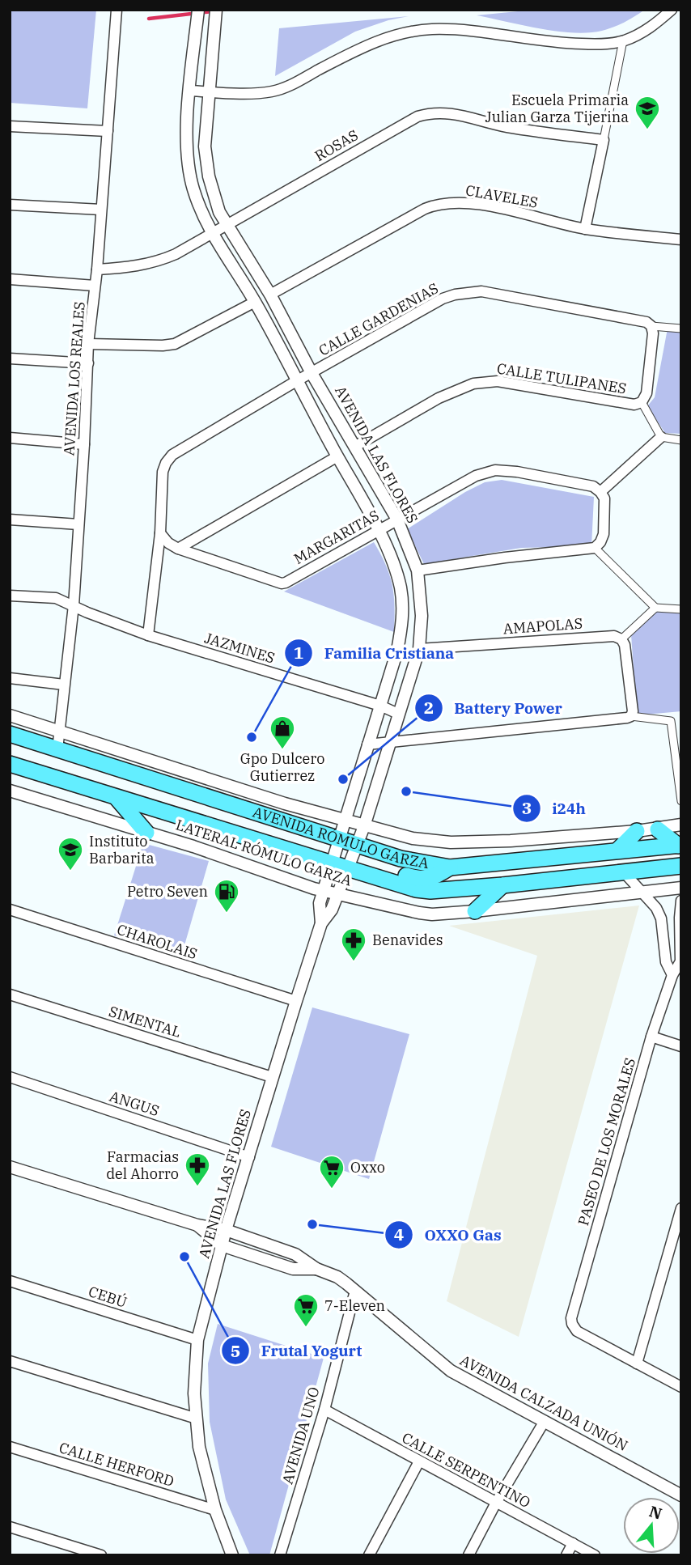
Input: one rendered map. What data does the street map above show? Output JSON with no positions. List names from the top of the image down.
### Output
{
  "streets": {
    "main road": ["AVENIDA RÓMULO GARZA"],
    "street": [
      "ROSAS",
      "CLAVELES",
      "CALLE GARDENIAS",
      "AVENIDA LOS REALES",
      "CALLE TULIPANES",
      "AVENIDA LAS FLORES",
      "MARGARITAS",
      "AMAPOLAS",
      "JAZMINES",
      "LATERAL RÓMULO GARZA",
      "CHAROLAIS",
      "SIMENTAL",
      "ANGUS",
      "PASEO DE LOS MORALES",
      "CEBÚ",
      "AVENIDA CALZADA UNIÓN",
      "AVENIDA UNO",
      "CALLE HERFORD",
      "CALLE SERPENTINO"
    ]
  },
  "crossings": [
    ["ROSAS", "AVENIDA LOS REALES"],
    ["ROSAS", "AVENIDA LAS FLORES"],
    ["CLAVELES", "AVENIDA LAS FLORES"],
    ["CALLE GARDENIAS", "AVENIDA LAS FLORES"],
    ["AVENIDA LOS REALES", "JAZMINES"],
    ["AVENIDA LOS REALES", "AVENIDA RÓMULO GARZA"],
    ["CALLE TULIPANES", "AVENIDA LAS FLORES"],
    ["AVENIDA LAS FLORES", "MARGARITAS"],
    ["AVENIDA LAS FLORES", "AMAPOLAS"],
    ["AVENIDA LAS FLORES", "JAZMINES"],
    ["AVENIDA LAS FLORES", "AVENIDA RÓMULO GARZA"],
    ["AVENIDA LAS FLORES", "LATERAL RÓMULO GARZA"],
    ["AVENIDA LAS FLORES", "CHAROLAIS"],
    ["AVENIDA LAS FLORES", "SIMENTAL"],
    ["AVENIDA LAS FLORES", "ANGUS"],
    ["AVENIDA LAS FLORES", "CEBÚ"],
    ["AVENIDA LAS FLORES", "AVENIDA CALZADA UNIÓN"],
    ["AVENIDA LAS FLORES", "CALLE HERFORD"],
    ["AVENIDA CALZADA UNIÓN", "AVENIDA UNO"],
    ["AVENIDA UNO", "CALLE SERPENTINO"]
  ],
  "places": {
    "school or university": ["Escuela Primaria Julian Garza Tijerina", "Instituto Barbarita"],
    "other": [
      "Familia Cristiana",
      "Battery Power",
      "i24h",
      "OXXO Gas",
      "Frutal Yogurt"
    ],
    "shop": ["Gpo Dulcero Gutierrez"],
    "fuel station": ["Petro Seven"],
    "pharmacy": ["Benavides", "Farmacias del Ahorro"],
    "supermarket": ["Oxxo", "7-Eleven"]
  },
  "north": "top"
}
